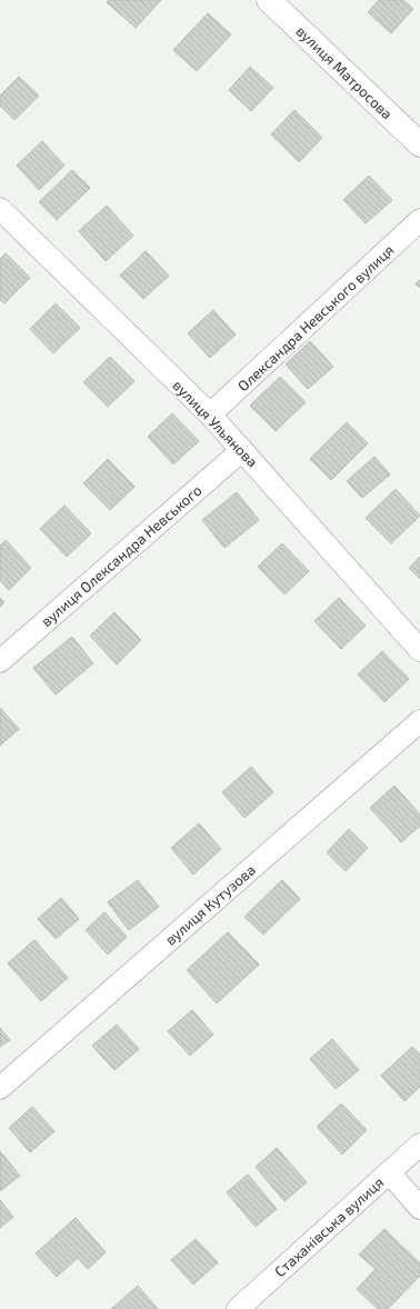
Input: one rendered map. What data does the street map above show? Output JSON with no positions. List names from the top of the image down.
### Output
{
  "streets": {
    "street": [
      "вулиця Матросова",
      "Олександра Невського вулиця",
      "вулиця Ульянова",
      "вулиця Олександра Невського",
      "вулиця Кутузова",
      "Стаханівська вулиця"
    ]
  },
  "crossings": [
    ["Олександра Невського вулиця", "вулиця Ульянова"],
    ["вулиця Ульянова", "вулиця Олександра Невського"]
  ]
}
